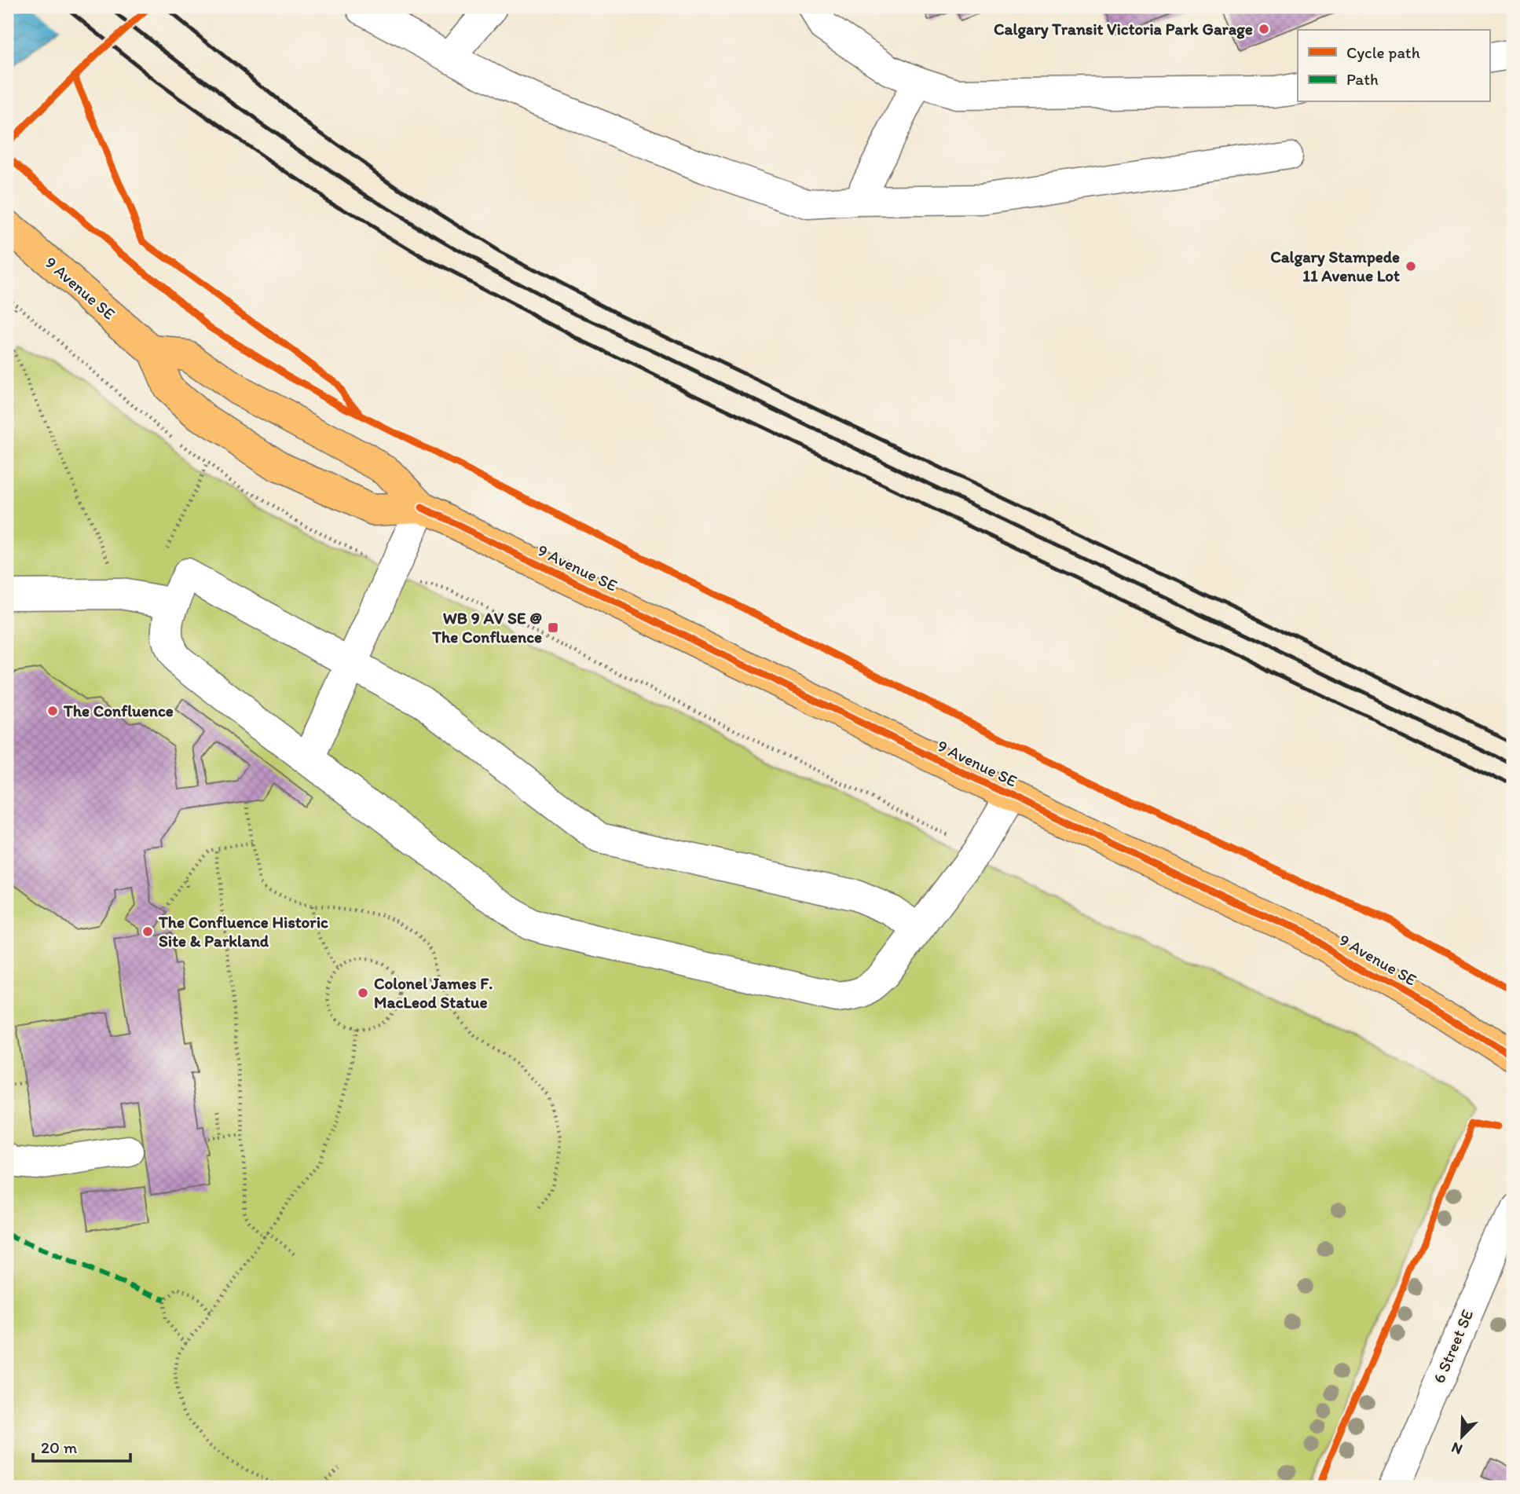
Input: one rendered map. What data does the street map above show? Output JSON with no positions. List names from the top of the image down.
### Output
{
  "streets": {
    "main road": ["9 Avenue SE"],
    "street": ["6 Street SE"]
  },
  "places": {
    "other": [
      "Calgary Transit Victoria Park Garage",
      "Calgary Stampede 11 Avenue Lot",
      "The Confluence",
      "The Confluence Historic Site & Parkland",
      "Colonel James F. MacLeod Statue"
    ],
    "transit": ["WB 9 AV SE @ The Confluence"]
  },
  "legend": ["Cycle path", "Path"],
  "scale_bar": "20 m",
  "north": "bottom left"
}
